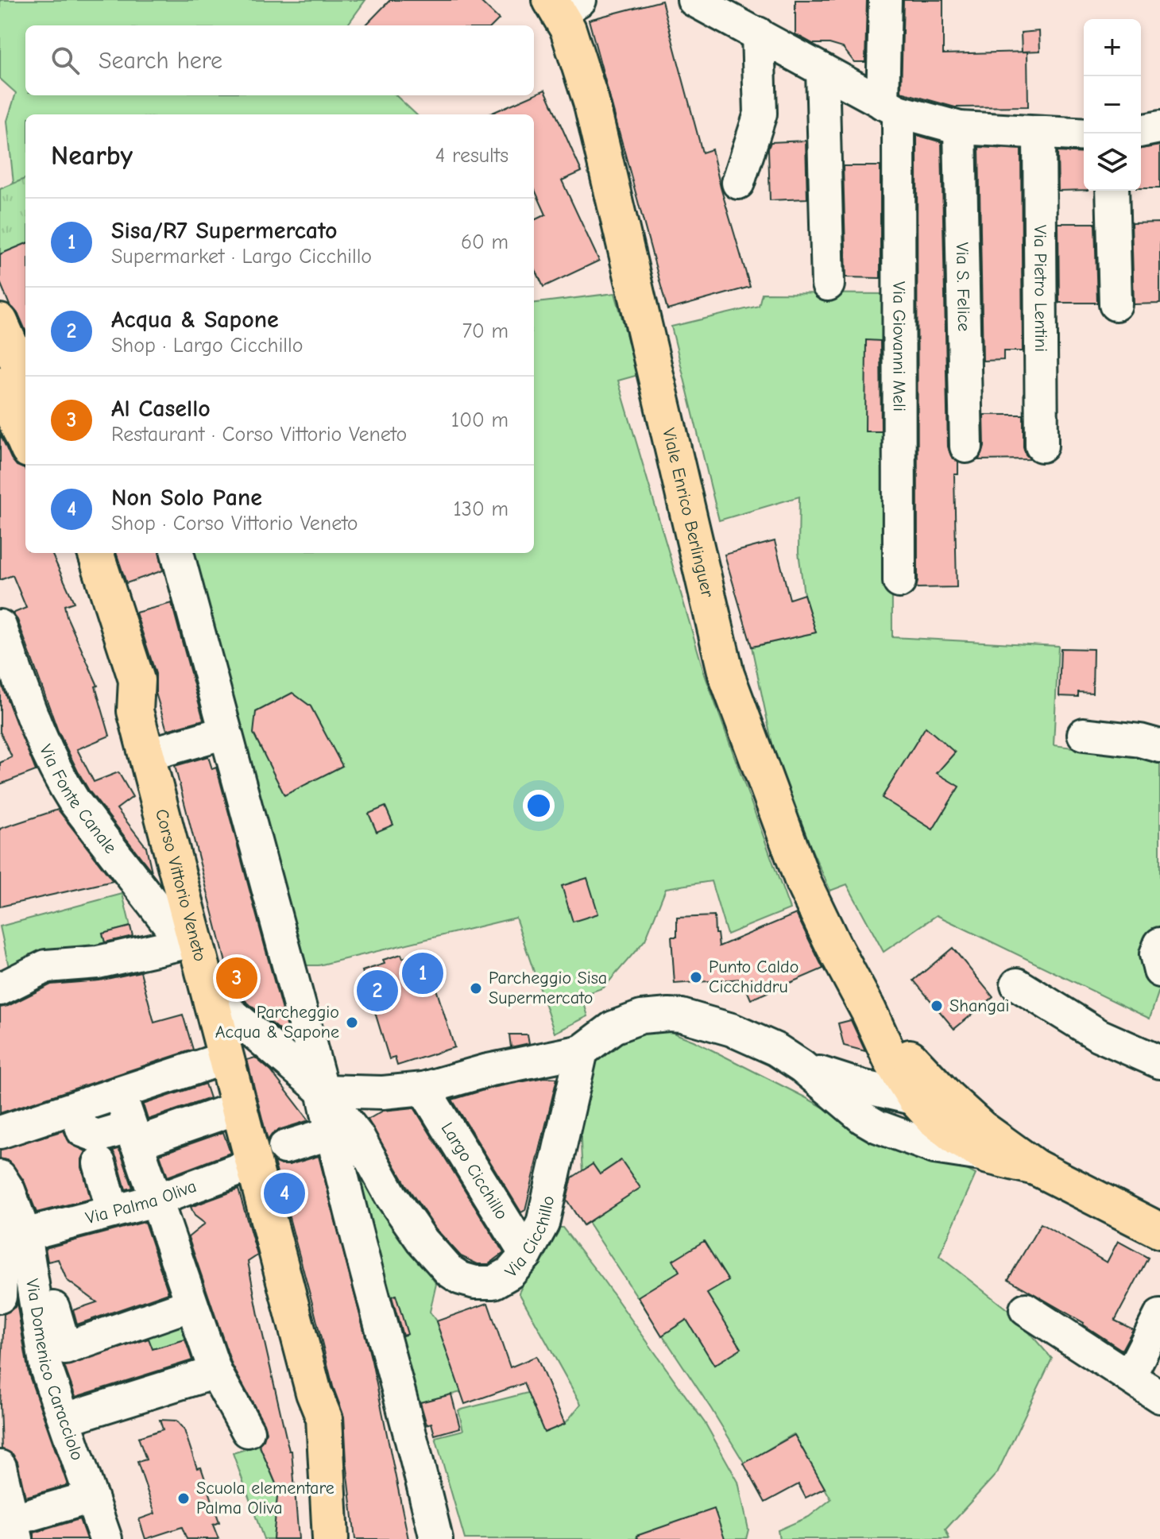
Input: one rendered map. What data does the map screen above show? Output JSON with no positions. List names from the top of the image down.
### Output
{
  "streets": {
    "main road": ["Viale Enrico Berlinguer", "Corso Vittorio Veneto"],
    "street": [
      "Via S. Felice",
      "Via Pietro Lentini",
      "Via Giovanni Meli",
      "Via Fonte Canale",
      "Largo Cicchillo",
      "Via Palma Oliva",
      "Via Cicchillo",
      "Via Domenico Caracciolo"
    ]
  },
  "crossings": [
    ["Via Fonte Canale", "Corso Vittorio Veneto"],
    ["Corso Vittorio Veneto", "Via Palma Oliva"],
    ["Corso Vittorio Veneto", "Via Cicchillo"],
    ["Largo Cicchillo", "Via Cicchillo"],
    ["Via Palma Oliva", "Via Domenico Caracciolo"]
  ],
  "places": [
    "Punto Caldo Cicchiddru",
    "Parcheggio Sisa Supermercato",
    "Shangai",
    "Parcheggio Acqua & Sapone",
    "Scuola elementare Palma Oliva"
  ],
  "page": {
    "map_buttons": ["+", "−"],
    "search": "Search here",
    "heading": ["Nearby", "4 results"],
    "list": [
      {
        "mark": "1",
        "name": "Sisa/R7 Supermercato",
        "note": "Supermarket · Largo Cicchillo",
        "value": "60 m"
      },
      {
        "mark": "2",
        "name": "Acqua & Sapone",
        "note": "Shop · Largo Cicchillo",
        "value": "70 m"
      },
      {
        "mark": "3",
        "name": "Al Casello",
        "note": "Restaurant · Corso Vittorio Veneto",
        "value": "100 m"
      },
      {
        "mark": "4",
        "name": "Non Solo Pane",
        "note": "Shop · Corso Vittorio Veneto",
        "value": "130 m"
      }
    ],
    "pins": [
      "1",
      "3",
      "2",
      "4"
    ]
  }
}
